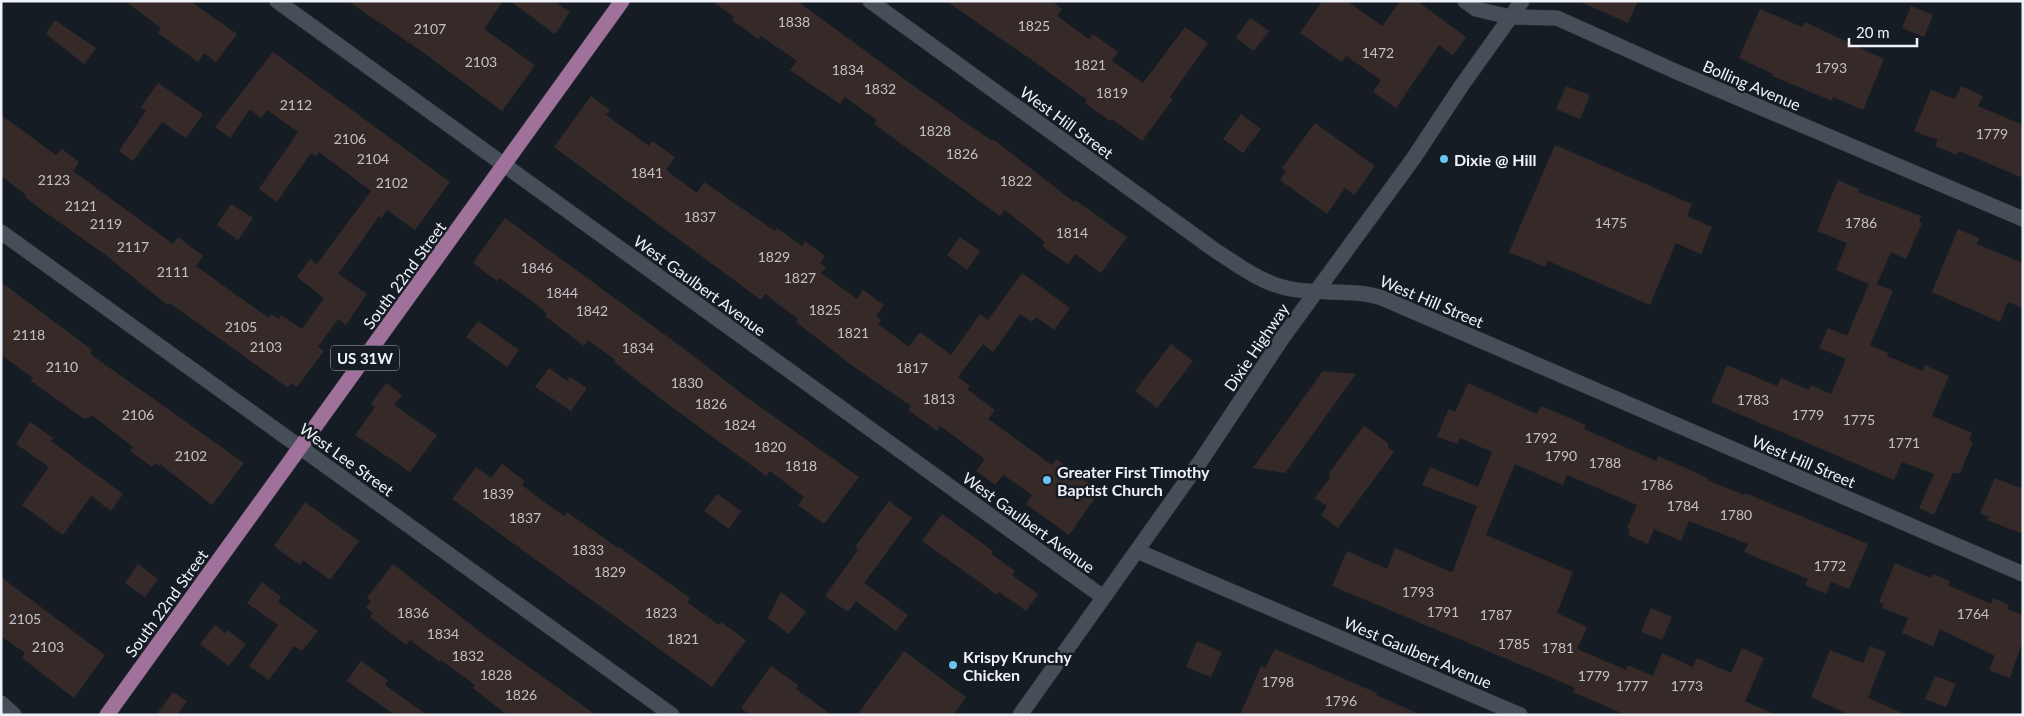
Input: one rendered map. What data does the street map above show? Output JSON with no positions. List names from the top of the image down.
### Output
{
  "streets": {
    "main road": ["South 22nd Street", "US 31W"],
    "street": [
      "Bolling Avenue",
      "West Hill Street",
      "West Gaulbert Avenue",
      "Dixie Highway",
      "West Lee Street"
    ]
  },
  "crossings": [
    ["Bolling Avenue", "Dixie Highway"],
    ["West Hill Street", "Dixie Highway"],
    ["South 22nd Street", "West Gaulbert Avenue"],
    ["South 22nd Street", "West Lee Street"],
    ["West Gaulbert Avenue", "Dixie Highway"]
  ],
  "places": ["Dixie @ Hill", "Greater First Timothy Baptist Church", "Krispy Krunchy Chicken"],
  "house_numbers": [
    "1838",
    "1825",
    "2107",
    "1472",
    "2103",
    "1821",
    "1793",
    "1834",
    "1832",
    "1819",
    "2112",
    "1828",
    "1779",
    "2106",
    "1826",
    "2104",
    "1841",
    "2123",
    "1822",
    "2102",
    "2121",
    "1837",
    "1475",
    "1786",
    "2119",
    "1814",
    "2117",
    "1829",
    "1846",
    "2111",
    "1827",
    "1844",
    "1825",
    "1842",
    "2105",
    "1821",
    "2118",
    "2103",
    "1834",
    "2110",
    "1817",
    "1830",
    "1813",
    "1783",
    "1826",
    "2106",
    "1779",
    "1775",
    "1824",
    "1792",
    "1771",
    "1820",
    "2102",
    "1790",
    "1788",
    "1818",
    "1786",
    "1839",
    "1784",
    "1780",
    "1837",
    "1833",
    "1772",
    "1829",
    "1793",
    "1791",
    "1836",
    "1823",
    "1764",
    "1787",
    "2105",
    "1834",
    "1821",
    "1785",
    "2103",
    "1781",
    "1832",
    "1828",
    "1779",
    "1798",
    "1777",
    "1773",
    "1826",
    "1796"
  ],
  "scale_bar": "20 m"
}
